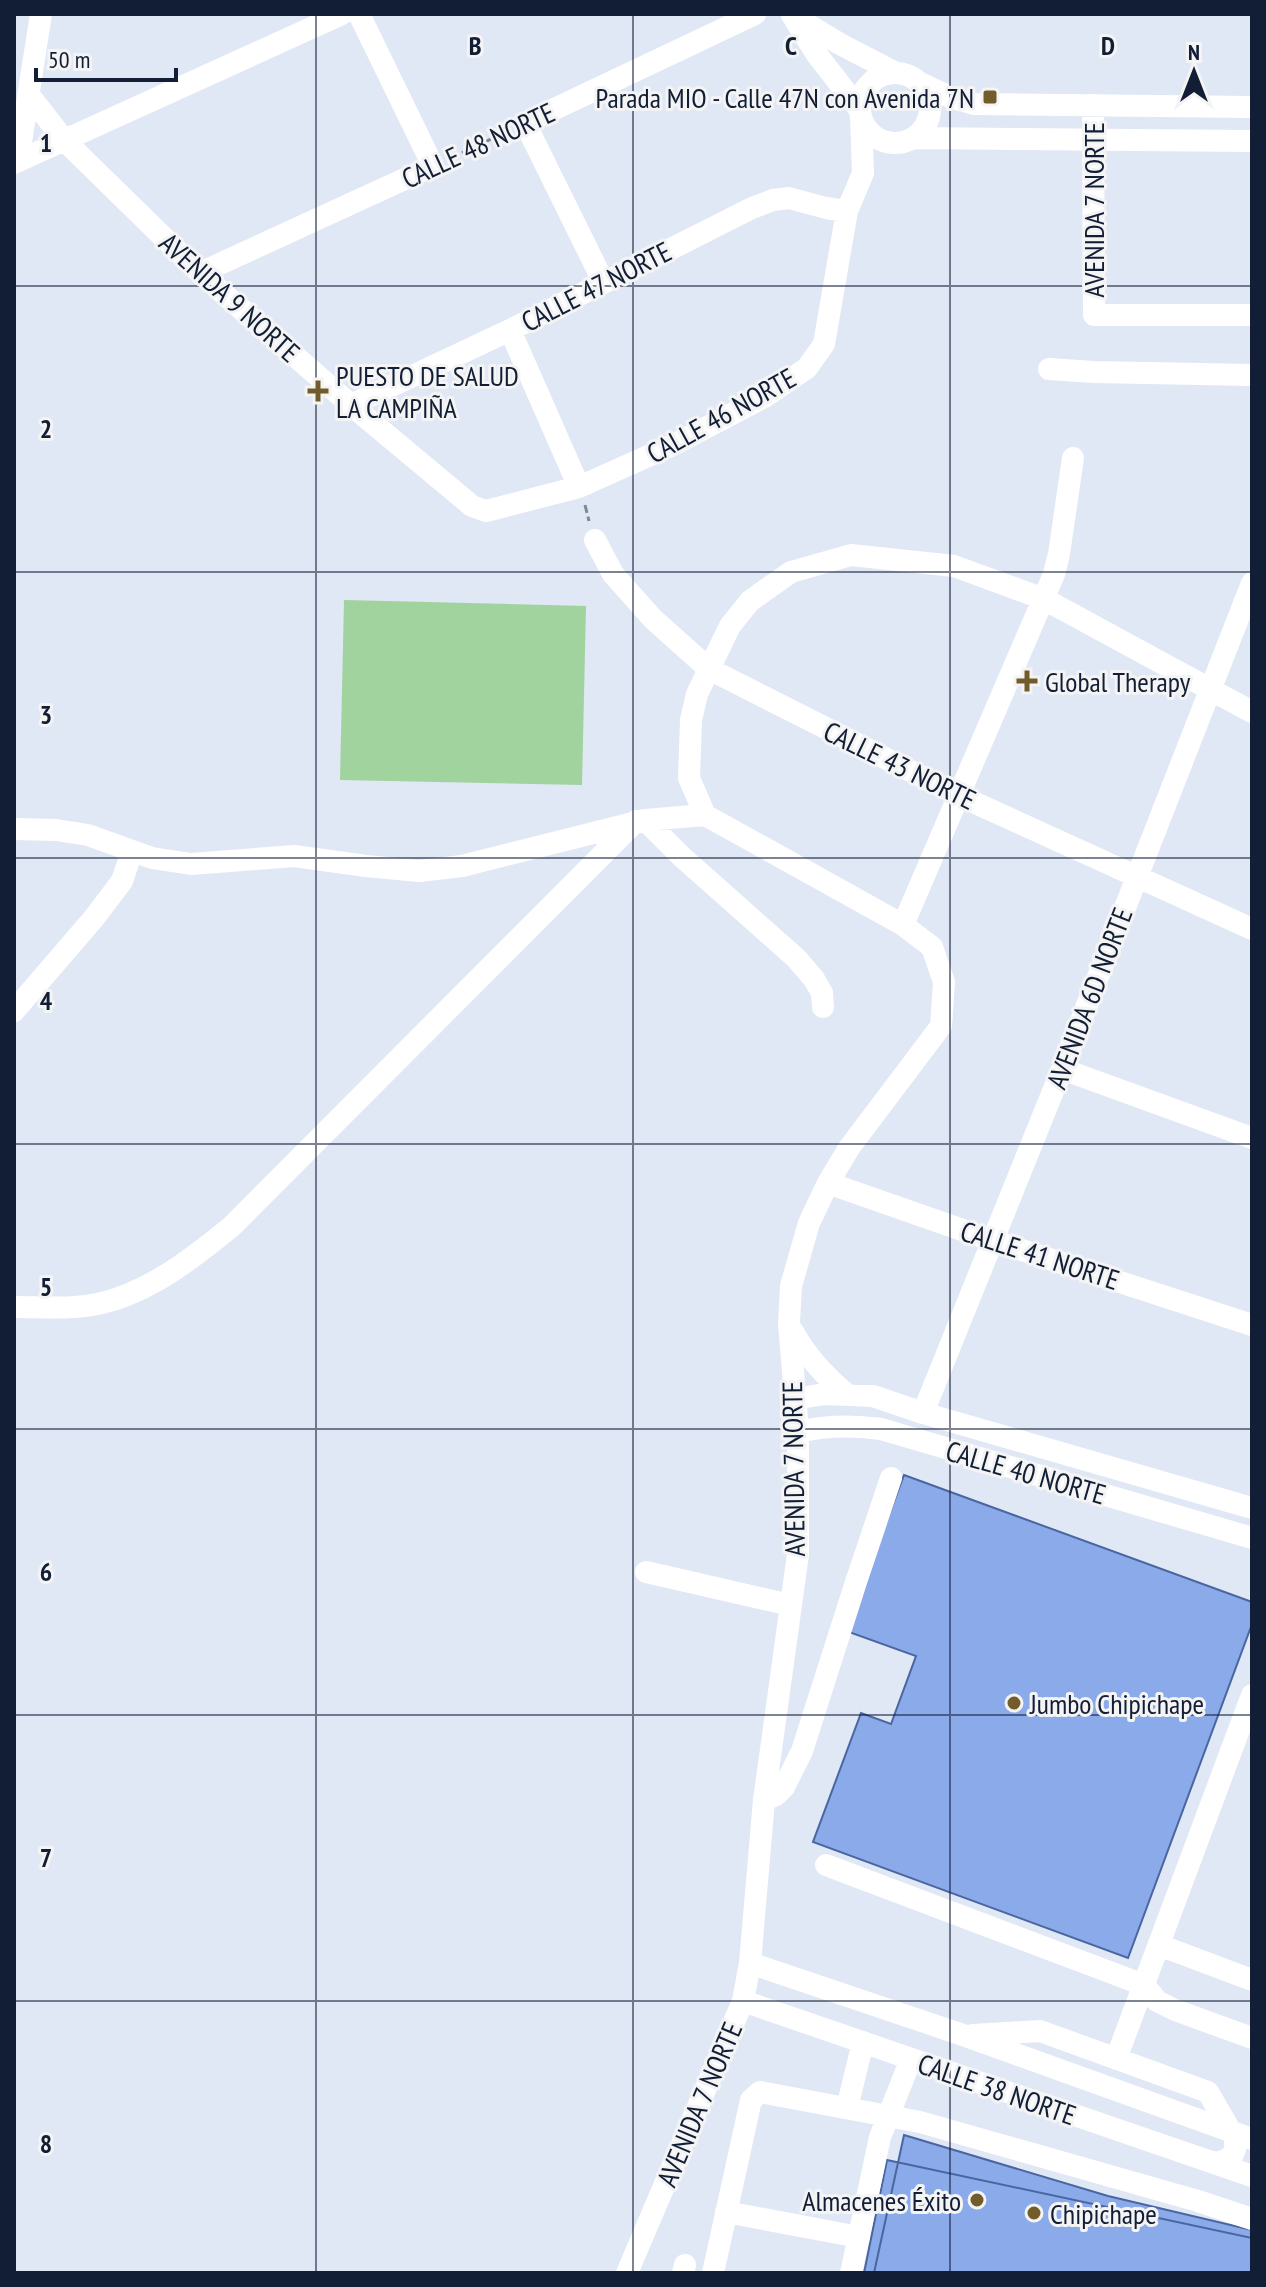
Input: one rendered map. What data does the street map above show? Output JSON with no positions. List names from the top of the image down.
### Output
{
  "streets": {
    "street": [
      "CALLE 48 NORTE",
      "AVENIDA 7 NORTE",
      "CALLE 47 NORTE",
      "AVENIDA 9 NORTE",
      "CALLE 46 NORTE",
      "CALLE 43 NORTE",
      "AVENIDA 6D NORTE",
      "CALLE 41 NORTE",
      "CALLE 40 NORTE",
      "CALLE 38 NORTE"
    ]
  },
  "crossings": [
    ["CALLE 48 NORTE", "AVENIDA 9 NORTE"],
    ["AVENIDA 7 NORTE", "CALLE 41 NORTE"],
    ["AVENIDA 7 NORTE", "CALLE 40 NORTE"],
    ["AVENIDA 7 NORTE", "CALLE 38 NORTE"],
    ["CALLE 47 NORTE", "AVENIDA 9 NORTE"],
    ["CALLE 47 NORTE", "CALLE 46 NORTE"],
    ["AVENIDA 9 NORTE", "CALLE 46 NORTE"],
    ["CALLE 43 NORTE", "AVENIDA 6D NORTE"],
    ["AVENIDA 6D NORTE", "CALLE 41 NORTE"],
    ["AVENIDA 6D NORTE", "CALLE 40 NORTE"]
  ],
  "places": {
    "transit": ["Parada MIO - Calle 47N con Avenida 7N"],
    "health": ["PUESTO DE SALUD LA CAMPIÑA", "Global Therapy"],
    "other": ["Jumbo Chipichape", "Almacenes Éxito", "Chipichape"]
  },
  "scale_bar": "50 m",
  "north": "top",
  "grid": {
    "columns": ["B", "C", "D"],
    "rows": [
      "1",
      "2",
      "3",
      "4",
      "5",
      "6",
      "7",
      "8"
    ]
  }
}
